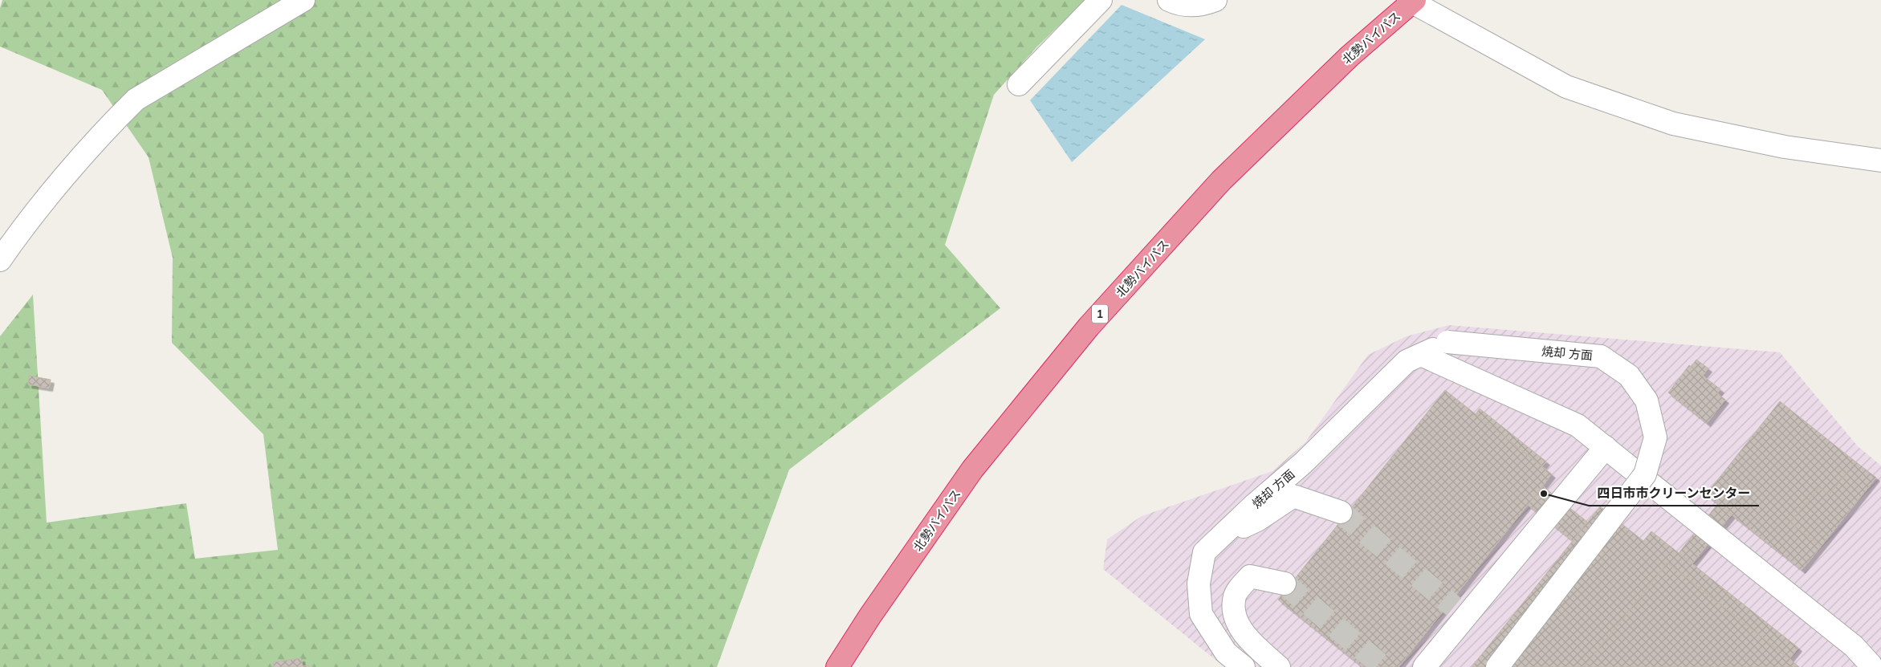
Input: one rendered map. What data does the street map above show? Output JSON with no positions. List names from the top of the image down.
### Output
{
  "streets": {
    "highway": ["北勢バイパス", "1"],
    "street": ["焼却 方面"]
  },
  "places": ["四日市市クリーンセンター"]
}
